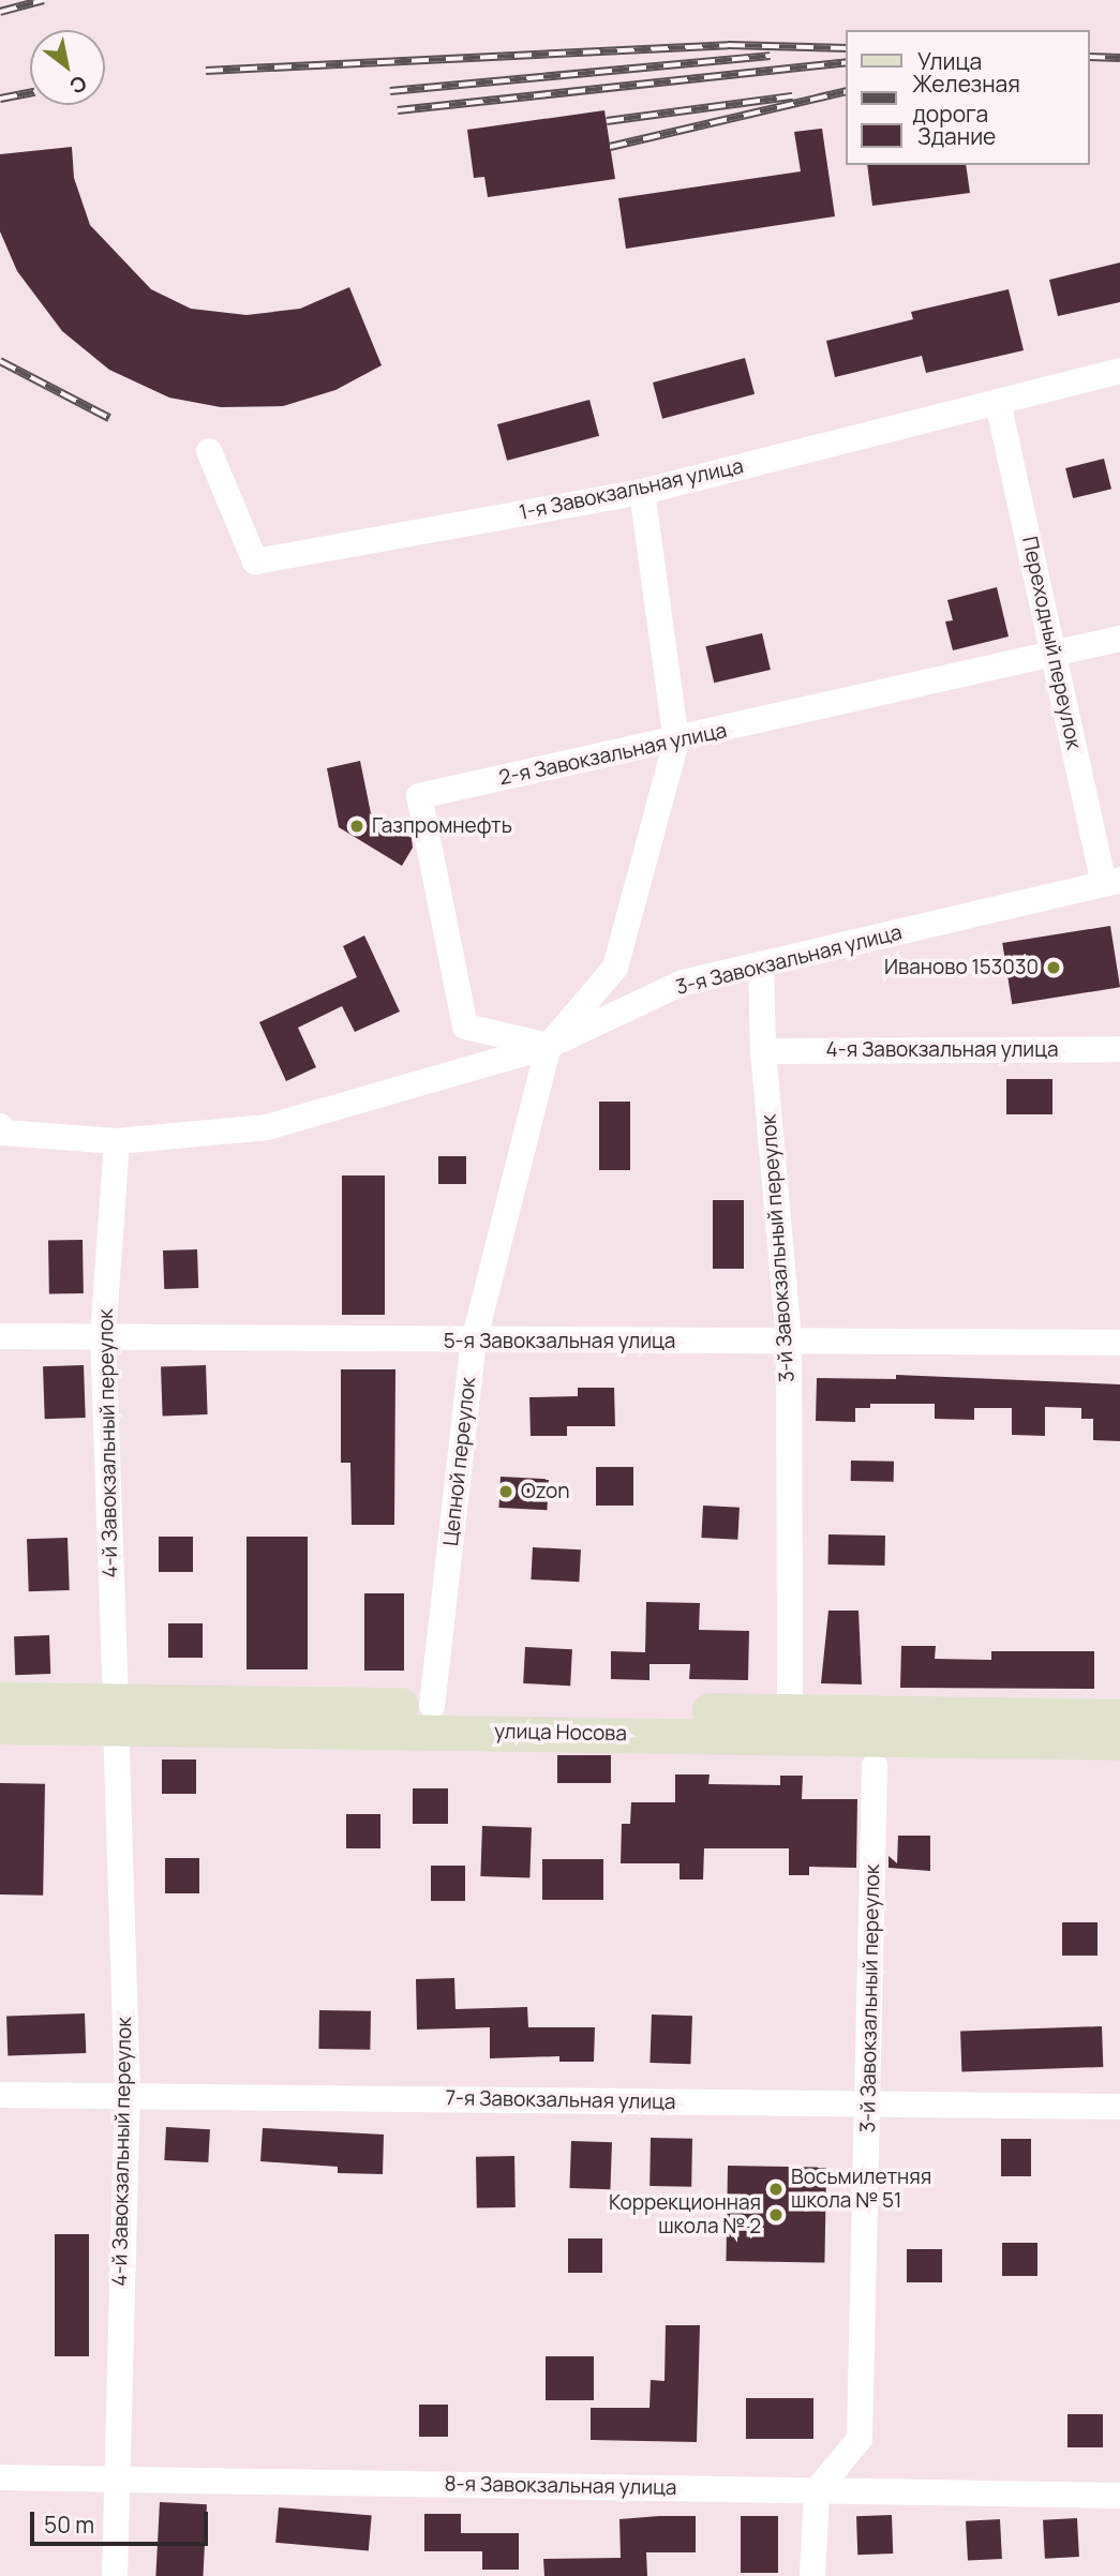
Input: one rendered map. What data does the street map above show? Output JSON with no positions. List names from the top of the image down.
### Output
{
  "streets": {
    "main road": ["улица Носова"],
    "street": [
      "1-я Завокзальная улица",
      "Переходный переулок",
      "2-я Завокзальная улица",
      "3-я Завокзальная улица",
      "4-я Завокзальная улица",
      "3-й Завокзальный переулок",
      "5-я Завокзальная улица",
      "4-й Завокзальный переулок",
      "Цепной переулок",
      "7-я Завокзальная улица",
      "8-я Завокзальная улица"
    ]
  },
  "crossings": [
    ["1-я Завокзальная улица", "Переходный переулок"],
    ["Переходный переулок", "2-я Завокзальная улица"],
    ["Переходный переулок", "3-я Завокзальная улица"],
    ["2-я Завокзальная улица", "3-я Завокзальная улица"],
    ["2-я Завокзальная улица", "Цепной переулок"],
    ["3-я Завокзальная улица", "3-й Завокзальный переулок"],
    ["3-я Завокзальная улица", "4-й Завокзальный переулок"],
    ["3-я Завокзальная улица", "Цепной переулок"],
    ["4-я Завокзальная улица", "3-й Завокзальный переулок"],
    ["3-й Завокзальный переулок", "5-я Завокзальная улица"],
    ["3-й Завокзальный переулок", "улица Носова"],
    ["3-й Завокзальный переулок", "7-я Завокзальная улица"],
    ["3-й Завокзальный переулок", "8-я Завокзальная улица"],
    ["5-я Завокзальная улица", "4-й Завокзальный переулок"],
    ["5-я Завокзальная улица", "Цепной переулок"],
    ["4-й Завокзальный переулок", "улица Носова"],
    ["4-й Завокзальный переулок", "7-я Завокзальная улица"],
    ["4-й Завокзальный переулок", "8-я Завокзальная улица"],
    ["Цепной переулок", "улица Носова"]
  ],
  "places": [
    "Газпромнефть",
    "Иваново 153030",
    "Ozon",
    "Восьмилетняя школа № 51",
    "Коррекционная школа № 2"
  ],
  "legend": ["Улица", "Железная дорога", "Здание"],
  "scale_bar": "50 m",
  "north": "bottom right"
}
